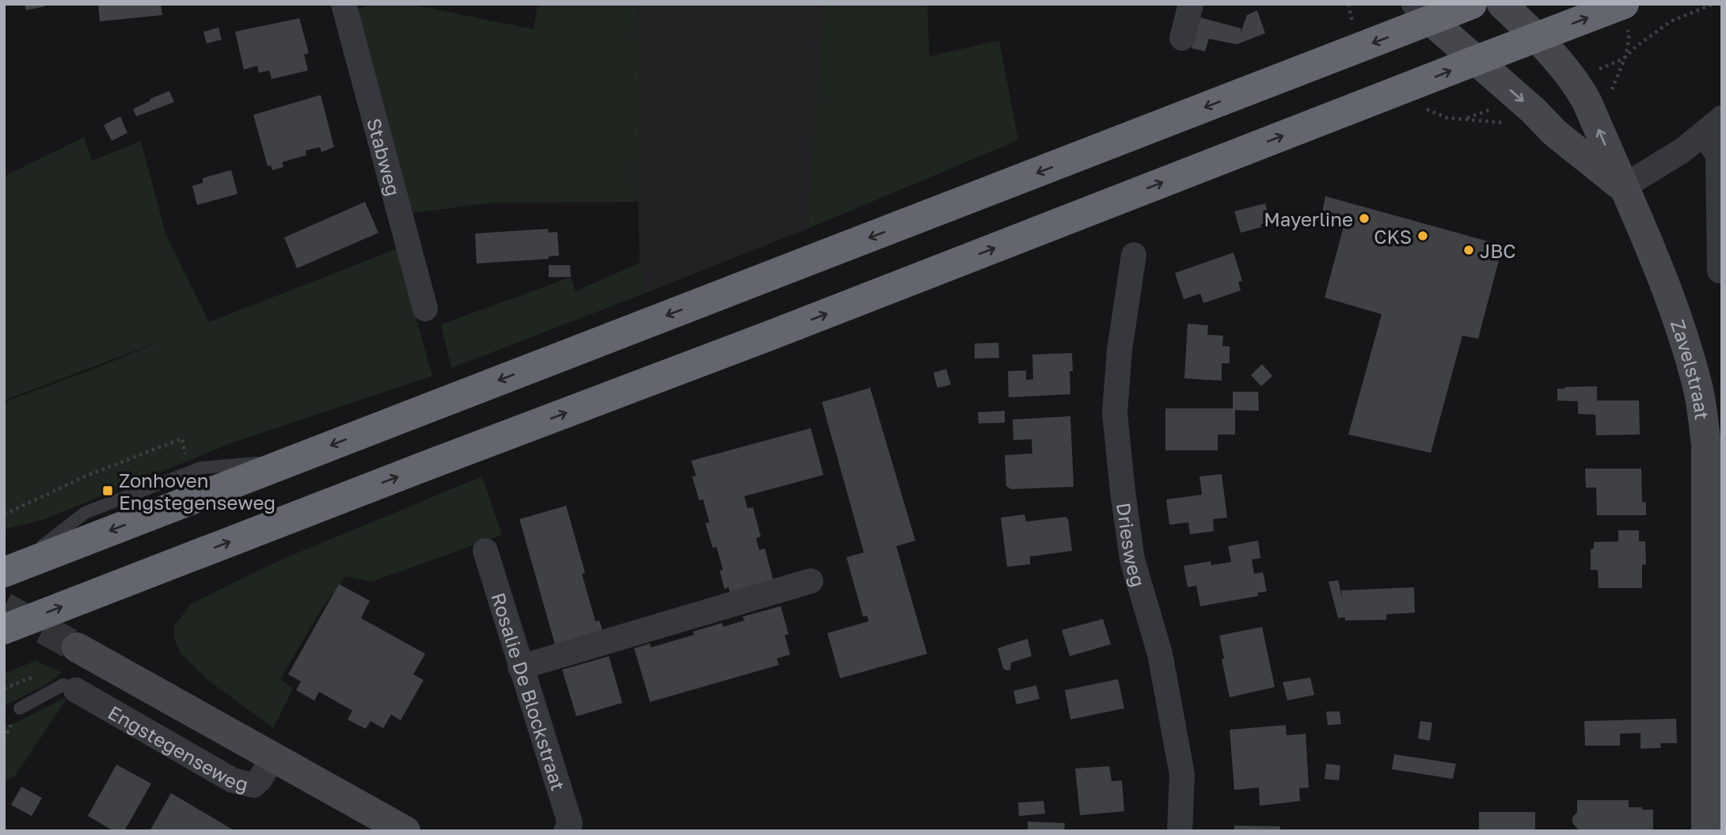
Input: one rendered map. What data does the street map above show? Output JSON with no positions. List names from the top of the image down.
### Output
{
  "streets": {
    "street": [
      "Stabweg",
      "Zavelstraat",
      "Driesweg",
      "Rosalie De Blockstraat",
      "Engstegenseweg"
    ]
  },
  "places": {
    "other": ["Mayerline", "CKS", "JBC"],
    "transit": ["Zonhoven Engstegenseweg"]
  }
}
